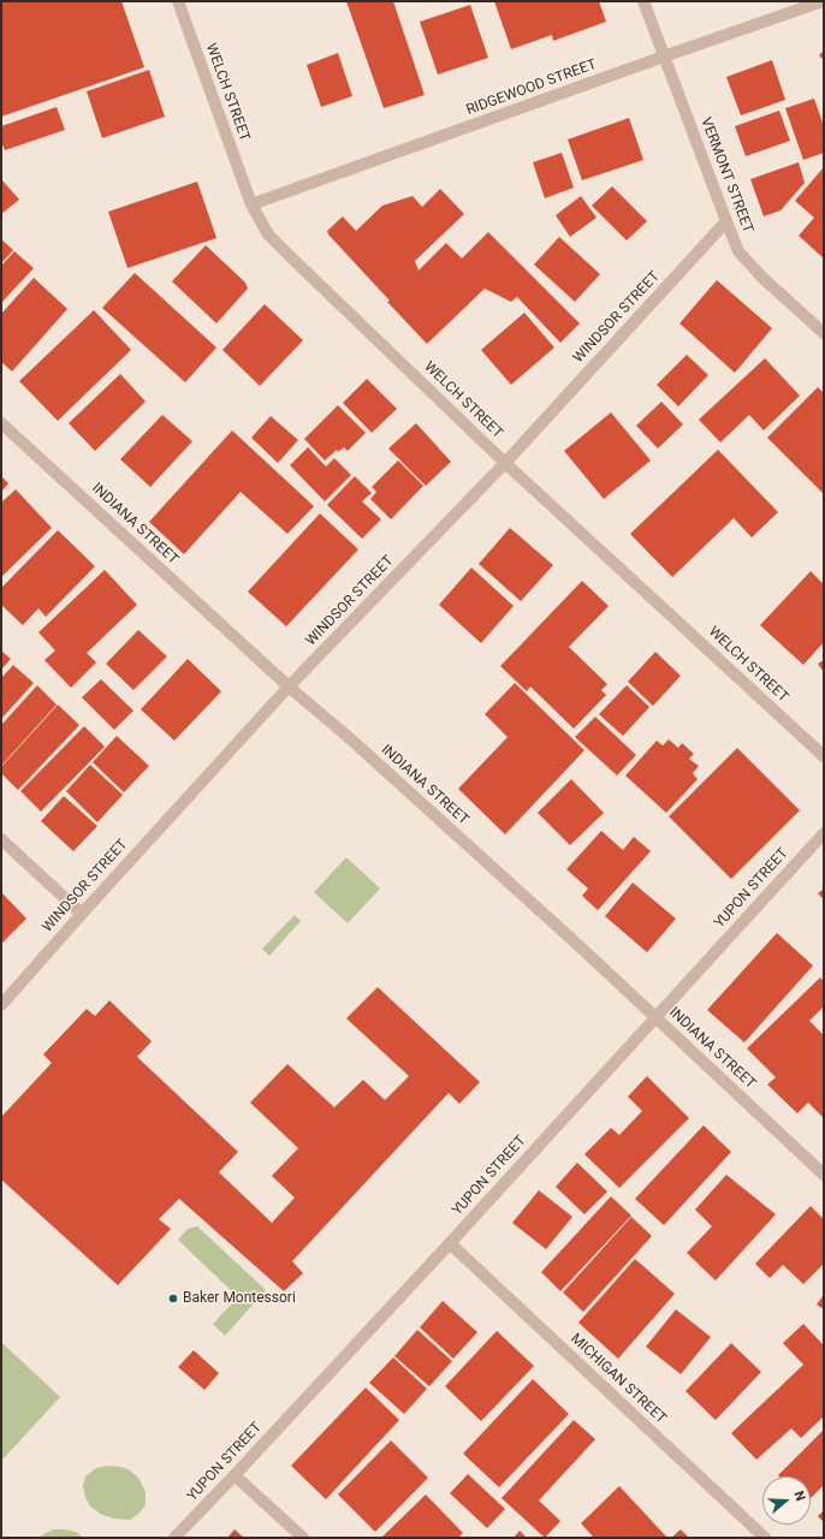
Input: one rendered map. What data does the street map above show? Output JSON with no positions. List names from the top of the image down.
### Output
{
  "streets": {
    "street": [
      "RIDGEWOOD STREET",
      "WELCH STREET",
      "VERMONT STREET",
      "WINDSOR STREET",
      "INDIANA STREET",
      "YUPON STREET",
      "MICHIGAN STREET"
    ]
  },
  "crossings": [
    ["RIDGEWOOD STREET", "WELCH STREET"],
    ["RIDGEWOOD STREET", "VERMONT STREET"],
    ["WELCH STREET", "WINDSOR STREET"],
    ["VERMONT STREET", "WINDSOR STREET"],
    ["WINDSOR STREET", "INDIANA STREET"],
    ["INDIANA STREET", "YUPON STREET"],
    ["YUPON STREET", "MICHIGAN STREET"]
  ],
  "places": ["Baker Montessori"],
  "north": "right"
}
